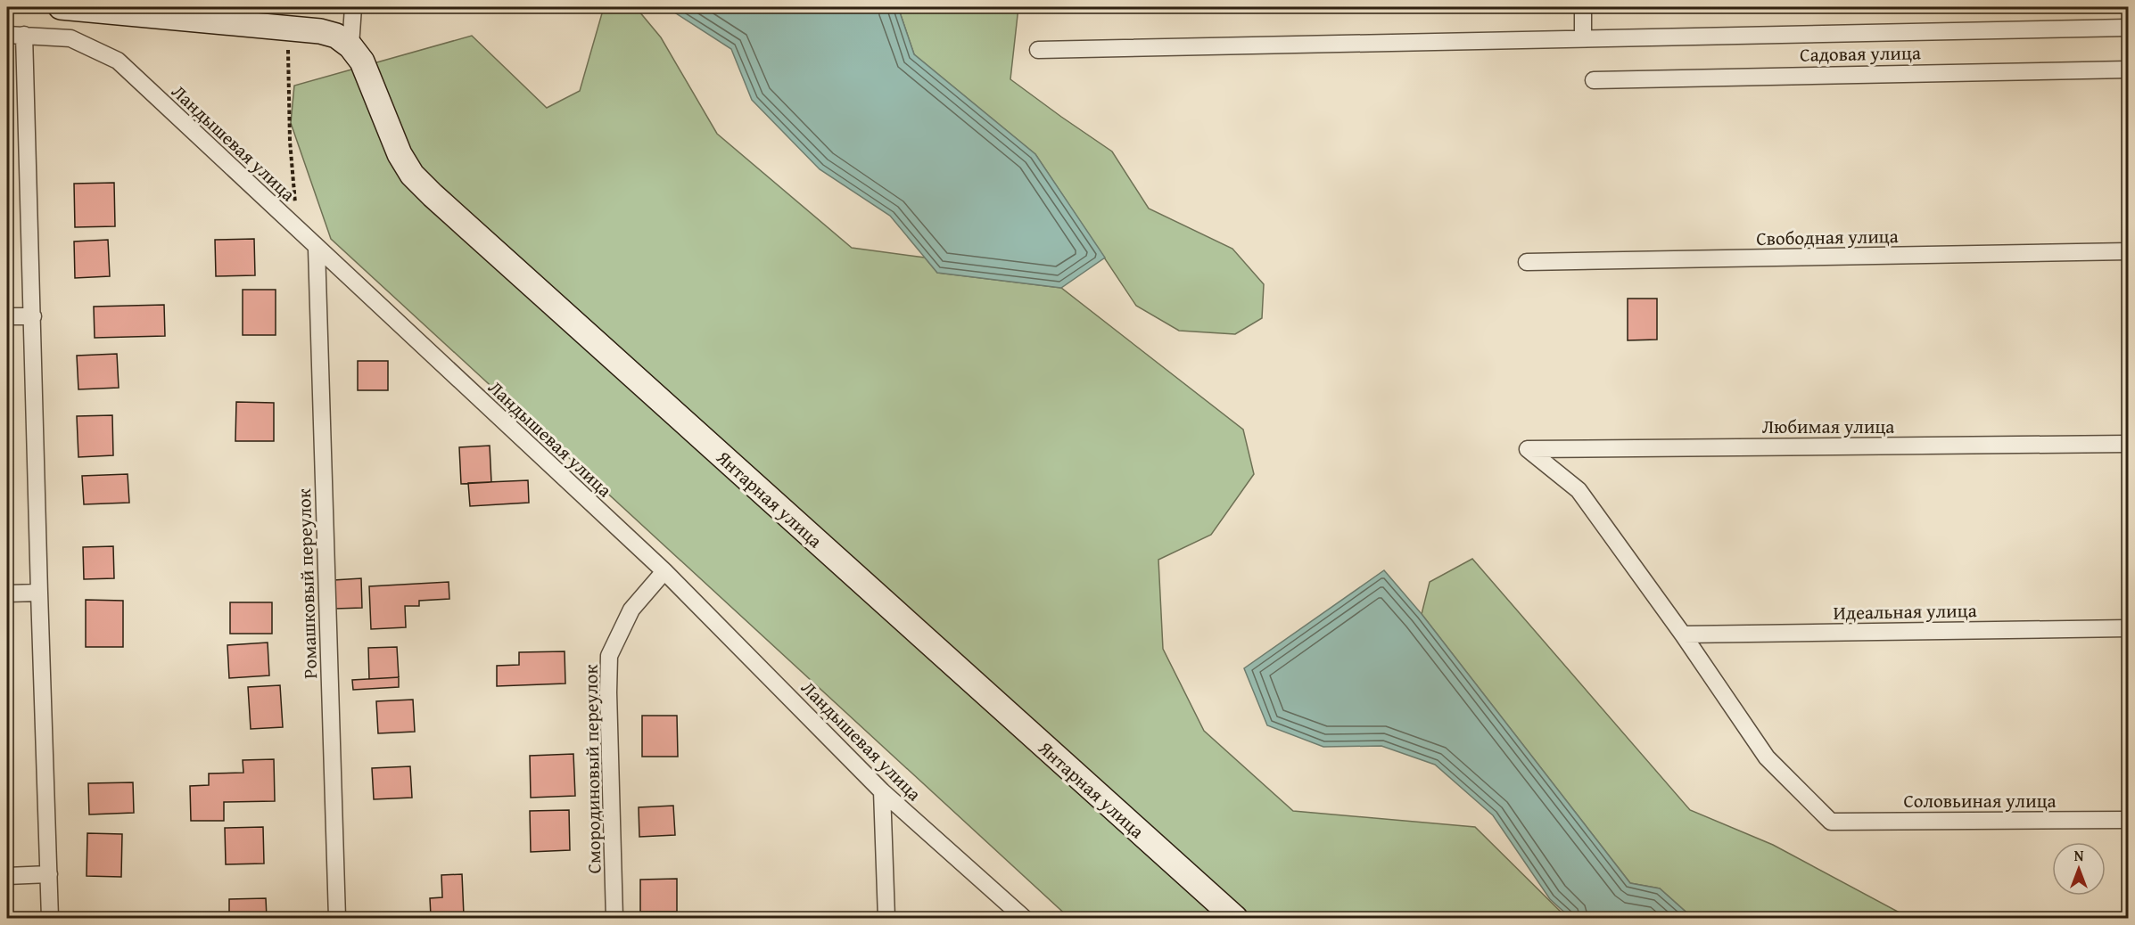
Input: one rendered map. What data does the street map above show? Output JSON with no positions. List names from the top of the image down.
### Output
{
  "streets": {
    "street": [
      "Садовая улица",
      "Ландышевая улица",
      "Свободная улица",
      "Любимая улица",
      "Янтарная улица",
      "Ромашковый переулок",
      "Идеальная улица",
      "Смородиновый переулок",
      "Соловьиная улица"
    ]
  },
  "crossings": [
    ["Ландышевая улица", "Ромашковый переулок"],
    ["Ландышевая улица", "Смородиновый переулок"],
    ["Любимая улица", "Идеальная улица"],
    ["Любимая улица", "Соловьиная улица"],
    ["Идеальная улица", "Соловьиная улица"]
  ],
  "north": "top"
}
